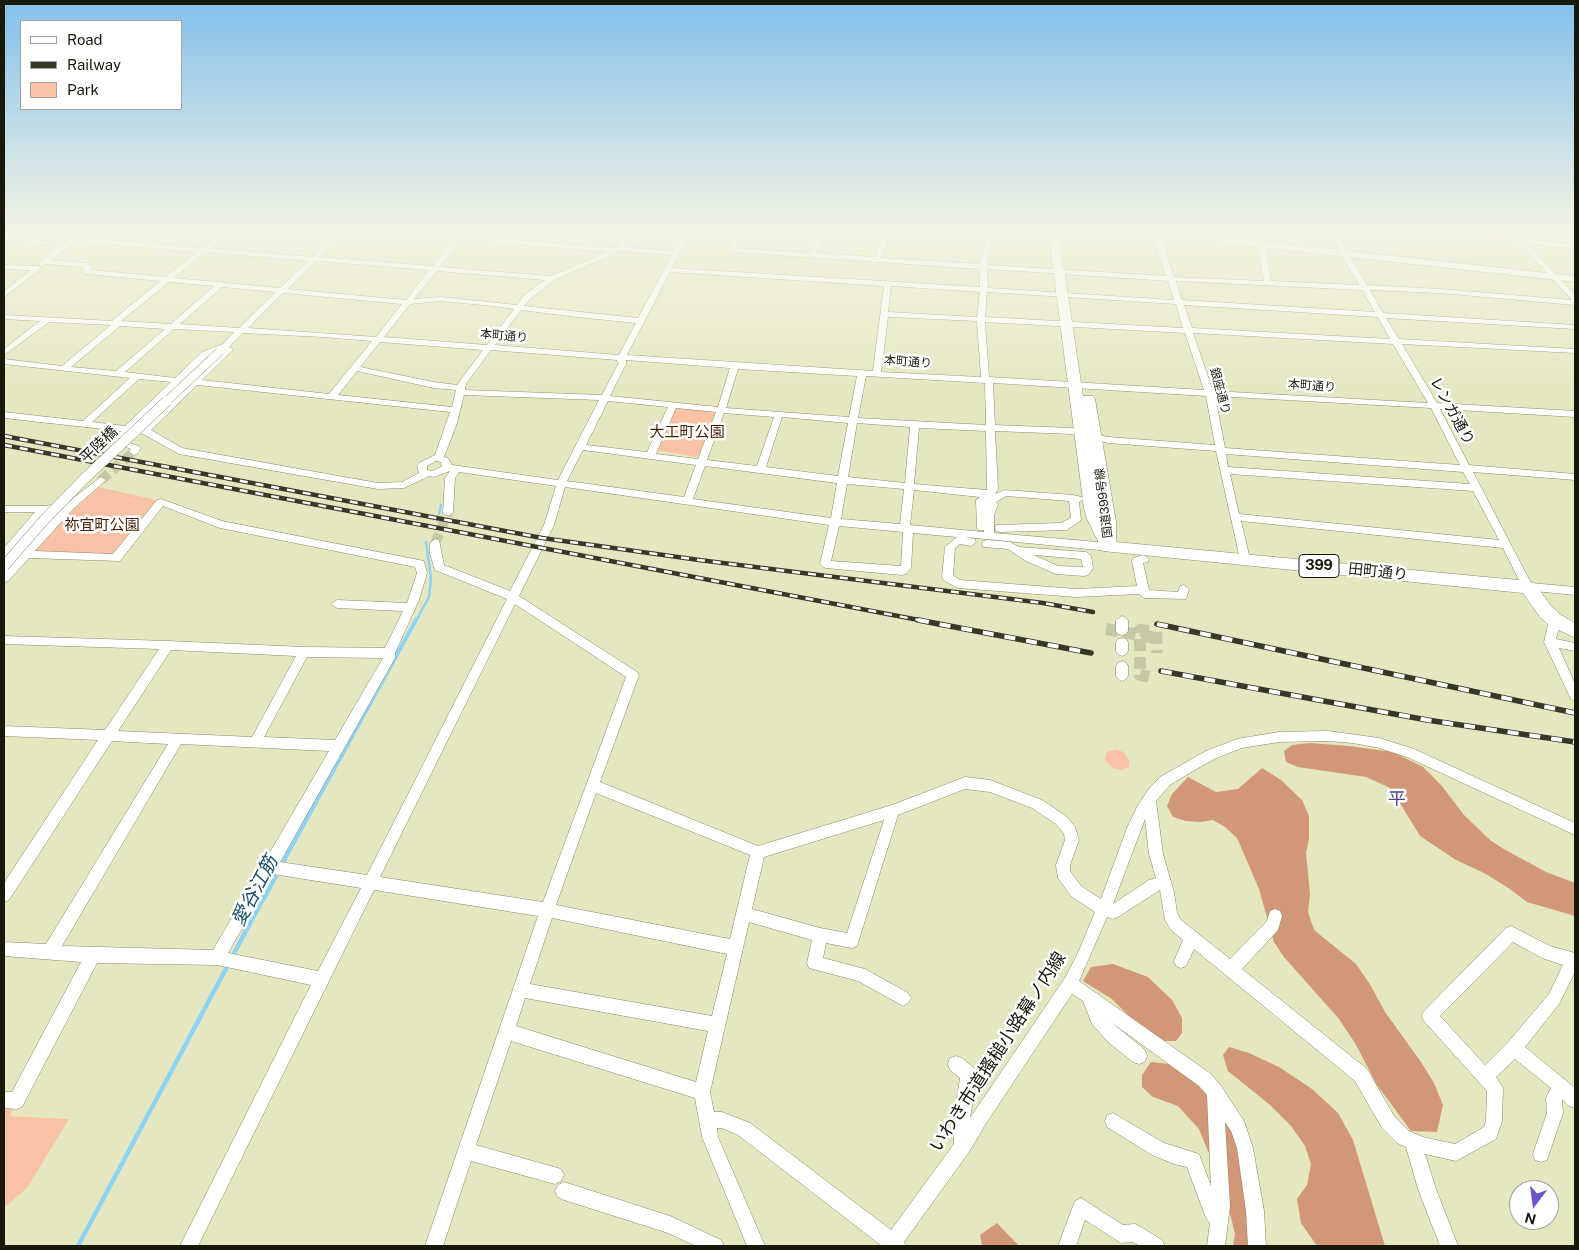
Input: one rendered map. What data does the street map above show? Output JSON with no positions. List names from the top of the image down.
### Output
{
  "streets": {
    "highway": ["国道399号線", "399", "田町通り"],
    "street": [
      "本町通り",
      "銀座通り",
      "レンガ通り",
      "平陸橋",
      "いわき市道搔槌小路幕ノ内線"
    ]
  },
  "crossings": [
    ["本町通り", "銀座通り"],
    ["本町通り", "レンガ通り"],
    ["本町通り", "国道399号線"],
    ["銀座通り", "田町通り"],
    ["レンガ通り", "田町通り"],
    ["国道399号線", "田町通り"]
  ],
  "districts": ["平"],
  "water": ["愛谷江筋"],
  "parks": ["大工町公園", "祢宜町公園"],
  "legend": ["Road", "Railway", "Park"],
  "north": "bottom"
}
